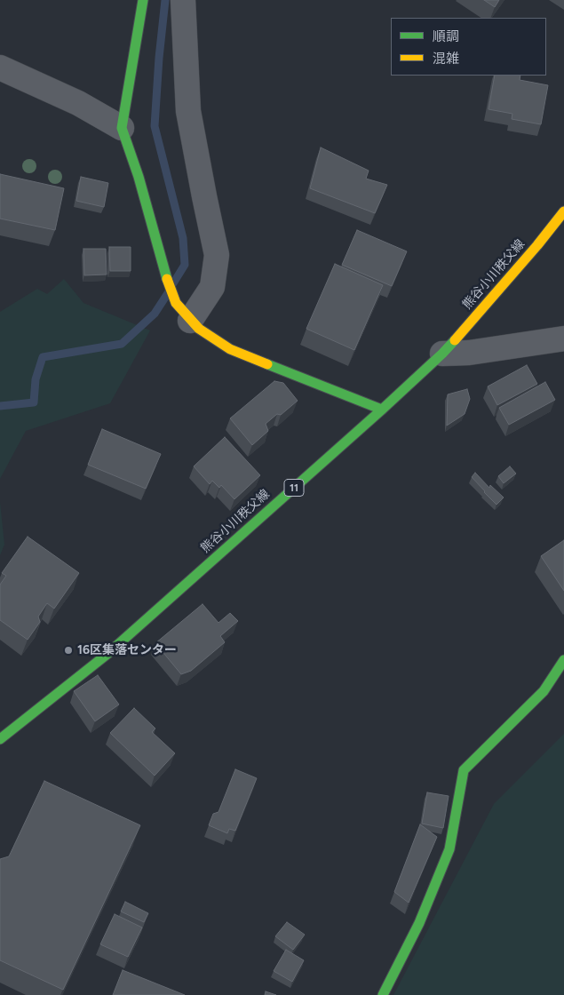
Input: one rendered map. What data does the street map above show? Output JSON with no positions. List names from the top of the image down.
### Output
{
  "streets": {
    "street": ["熊谷小川秩父線", "11"]
  },
  "places": ["16区集落センター"],
  "legend": ["順調", "混雑"]
}
